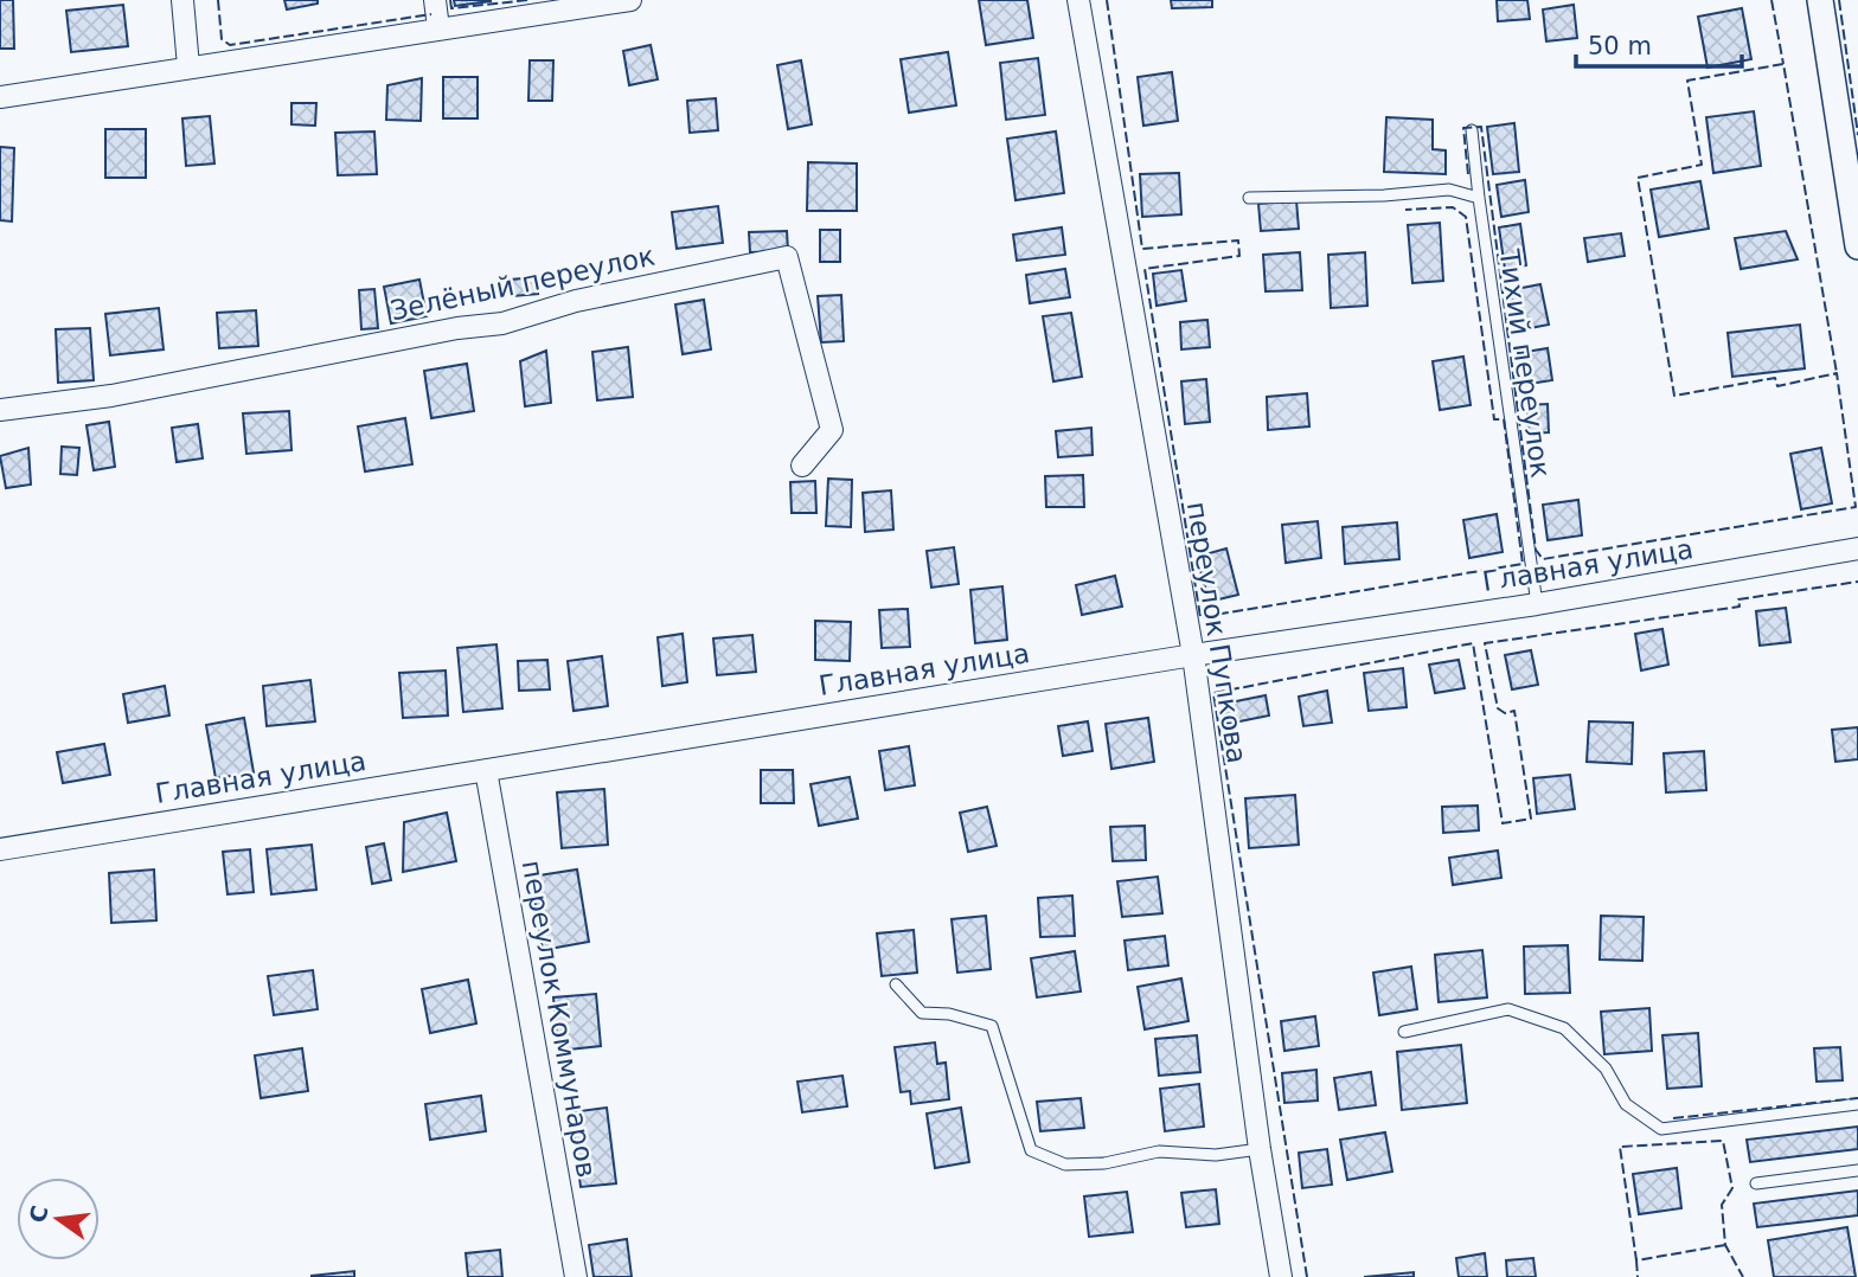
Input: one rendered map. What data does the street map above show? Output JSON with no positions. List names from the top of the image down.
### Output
{
  "streets": {
    "street": [
      "Зелёный переулок",
      "Главная улица",
      "переулок Пупкова",
      "переулок Коммунаров"
    ],
    "lane": ["Тихий переулок"]
  },
  "crossings": [
    ["Тихий переулок", "Главная улица"],
    ["Главная улица", "переулок Пупкова"],
    ["Главная улица", "переулок Коммунаров"]
  ],
  "scale_bar": "50 m",
  "north": "left"
}
